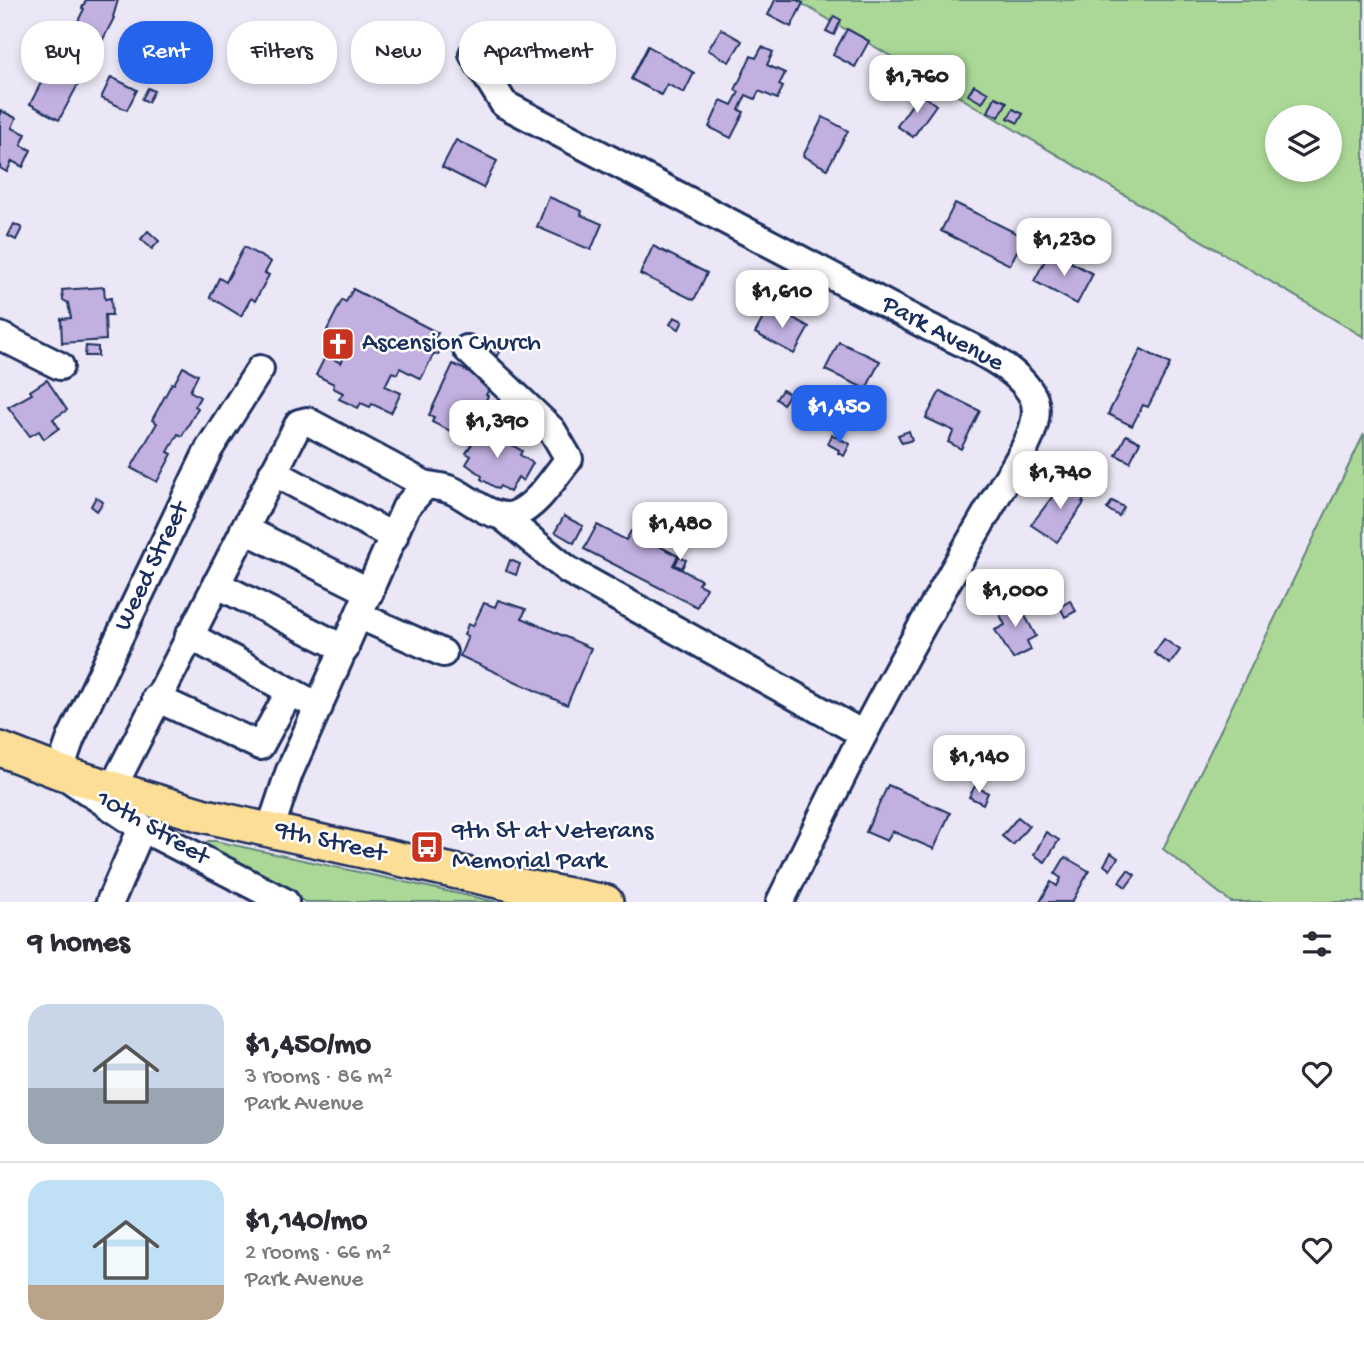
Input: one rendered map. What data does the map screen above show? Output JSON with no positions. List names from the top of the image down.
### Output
{
  "streets": {
    "main road": ["9th Street"],
    "street": ["Park Avenue", "Weed Street", "10th Street"]
  },
  "crossings": [
    ["Weed Street", "10th Street"],
    ["Weed Street", "9th Street"],
    ["10th Street", "9th Street"]
  ],
  "places": {
    "church": ["Ascension Church"],
    "bus stop": ["9th St at Veterans Memorial Park"]
  },
  "page": {
    "chip": [
      "Buy",
      "Rent",
      "Filters",
      "New",
      "Apartment"
    ],
    "price": [
      "$1,760",
      "$1,230",
      "$1,610",
      "$1,450",
      "$1,390",
      "$1,740",
      "$1,480",
      "$1,000",
      "$1,140"
    ],
    "heading": "9 homes",
    "list": [
      {
        "name": "$1,450/mo",
        "note": "3 rooms · 86 m² · Park Avenue"
      },
      {
        "name": "$1,140/mo",
        "note": "2 rooms · 66 m² · Park Avenue"
      }
    ]
  }
}
